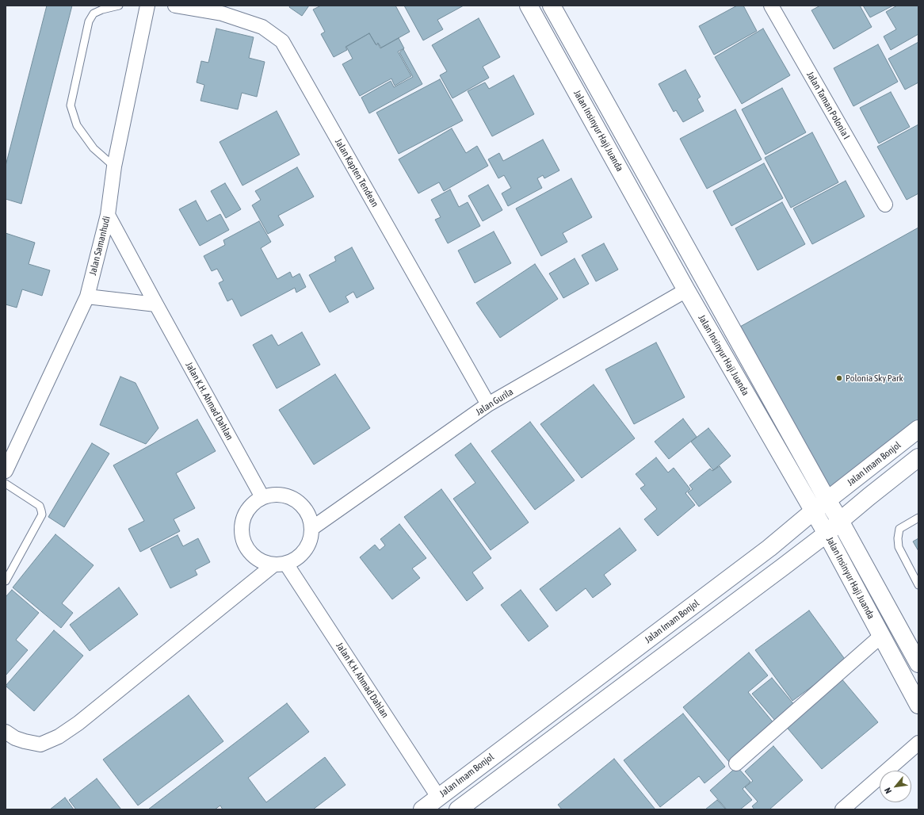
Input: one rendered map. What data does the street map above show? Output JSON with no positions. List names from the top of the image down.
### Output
{
  "streets": {
    "main road": ["Jalan Insinyur Haji Juanda", "Jalan Imam Bonjol"],
    "street": [
      "Jalan Taman Polonia I",
      "Jalan Kapten Tendean",
      "Jalan Samanhudi",
      "Jalan K.H. Ahmad Dahlan",
      "Jalan Gurila"
    ]
  },
  "crossings": [
    ["Jalan Insinyur Haji Juanda", "Jalan Gurila"],
    ["Jalan Insinyur Haji Juanda", "Jalan Imam Bonjol"],
    ["Jalan Kapten Tendean", "Jalan Gurila"],
    ["Jalan Samanhudi", "Jalan K.H. Ahmad Dahlan"],
    ["Jalan K.H. Ahmad Dahlan", "Jalan Gurila"],
    ["Jalan K.H. Ahmad Dahlan", "Jalan Imam Bonjol"]
  ],
  "places": ["Polonia Sky Park"],
  "north": "bottom left"
}
